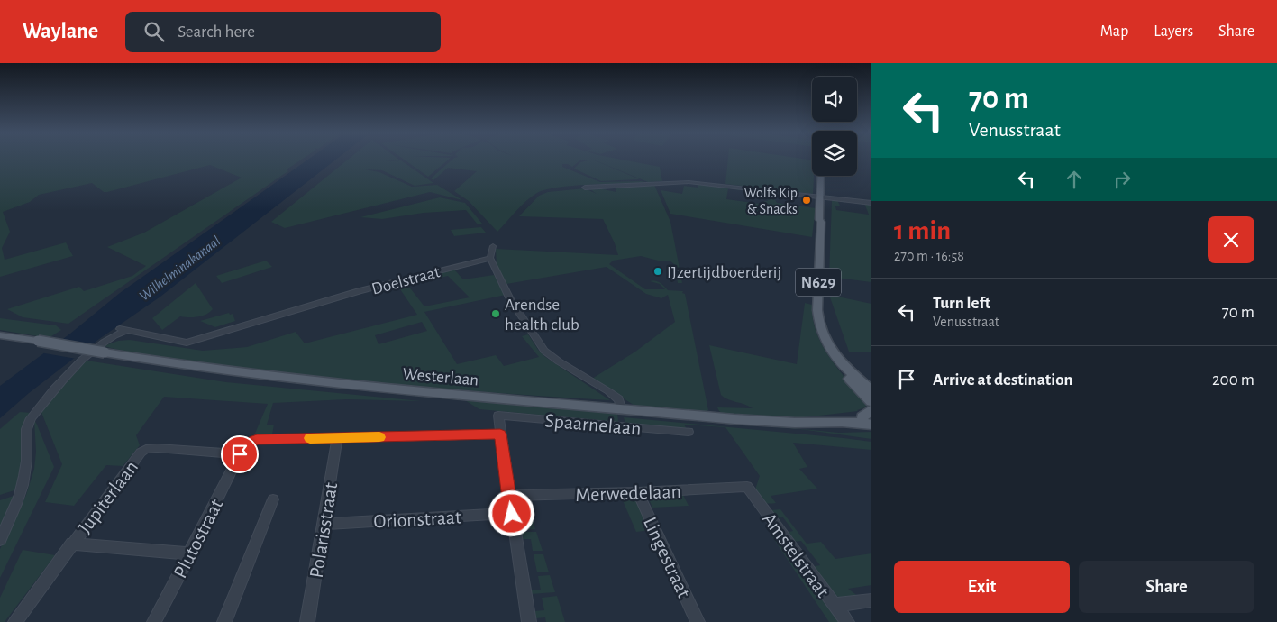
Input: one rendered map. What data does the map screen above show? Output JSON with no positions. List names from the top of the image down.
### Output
{
  "streets": {
    "main road": ["N629", "Westerlaan"],
    "street": [
      "Doelstraat",
      "Spaarnelaan",
      "Merwedelaan",
      "Jupiterlaan",
      "Orionstraat",
      "Polarisstraat",
      "Plutostraat",
      "Amstelstraat",
      "Lingestraat"
    ]
  },
  "crossings": [
    ["Merwedelaan", "Amstelstraat"],
    ["Merwedelaan", "Lingestraat"],
    ["Jupiterlaan", "Plutostraat"],
    ["Orionstraat", "Polarisstraat"]
  ],
  "water": ["Wilhelminakanaal"],
  "places": ["Wolfs Kip & Snacks", "IJzertijdboerderij", "Arendse health club"],
  "page": {
    "header": "Waylane",
    "search": "Search here",
    "nav": ["Map", "Layers", "Share"],
    "turn": ["70 m", "Venusstraat"],
    "heading": ["1 min", "270 m · 16:58"],
    "list": [
      {
        "name": "Turn left",
        "note": "Venusstraat",
        "value": "70 m"
      },
      {
        "name": "Arrive at destination",
        "value": "200 m"
      }
    ],
    "buttons": ["Exit", "Share"]
  }
}
